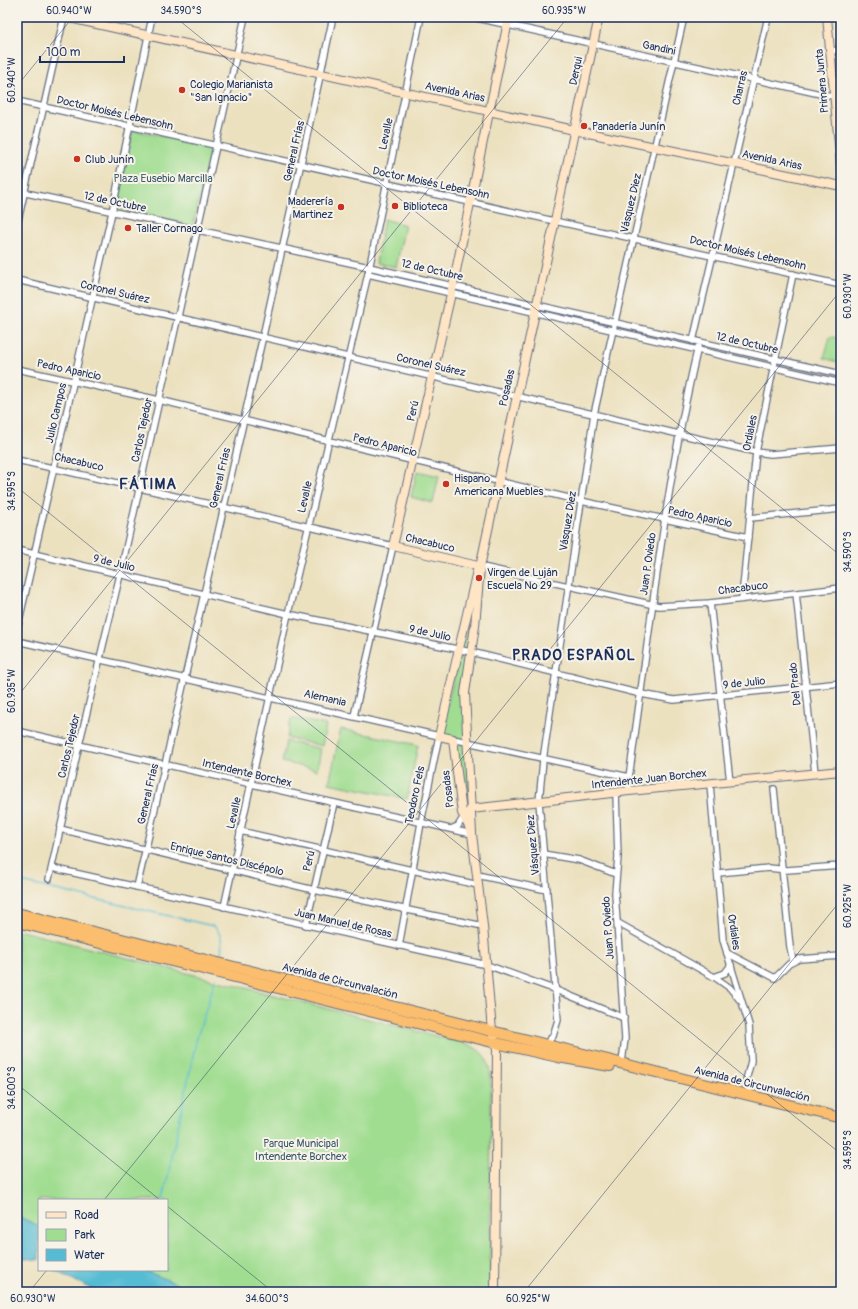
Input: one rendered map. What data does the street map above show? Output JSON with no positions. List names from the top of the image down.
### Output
{
  "streets": {
    "highway": ["Avenida de Circunvalación"],
    "main road": [
      "Derqui",
      "Primera Junta",
      "Avenida Arias",
      "Posadas",
      "Perú",
      "Chacabuco",
      "Alemania",
      "Intendente Juan Borchex",
      "Teodoro Fels"
    ],
    "street": [
      "Gandini",
      "Charras",
      "Doctor Moisés Lebensohn",
      "Levalle",
      "General Frías",
      "12 de Octubre",
      "Vásquez Diez",
      "Coronel Suárez",
      "Pedro Aparicio",
      "Julio Campos",
      "Carlos Tejedor",
      "Ordiales",
      "9 de Julio",
      "Juan P. Oviedo",
      "Del Prado",
      "Intendente Borchex",
      "Enrique Santos Discépolo",
      "Juan Manuel de Rosas"
    ]
  },
  "crossings": [
    ["Gandini", "Derqui"],
    ["Gandini", "Primera Junta"],
    ["Gandini", "Charras"],
    ["Gandini", "Vásquez Diez"],
    ["Gandini", "Perú"],
    ["Derqui", "Avenida Arias"],
    ["Derqui", "Posadas"],
    ["Charras", "Avenida Arias"],
    ["Charras", "Juan P. Oviedo"],
    ["Avenida Arias", "Levalle"],
    ["Avenida Arias", "General Frías"],
    ["Avenida Arias", "Vásquez Diez"],
    ["Avenida Arias", "Posadas"],
    ["Avenida Arias", "Perú"],
    ["Avenida Arias", "Julio Campos"],
    ["Avenida Arias", "Carlos Tejedor"],
    ["Avenida Arias", "Juan P. Oviedo"],
    ["Doctor Moisés Lebensohn", "Levalle"],
    ["Doctor Moisés Lebensohn", "General Frías"],
    ["Doctor Moisés Lebensohn", "Vásquez Diez"],
    ["Doctor Moisés Lebensohn", "Posadas"],
    ["Doctor Moisés Lebensohn", "Perú"],
    ["Doctor Moisés Lebensohn", "Julio Campos"],
    ["Doctor Moisés Lebensohn", "Carlos Tejedor"],
    ["Doctor Moisés Lebensohn", "Ordiales"],
    ["Doctor Moisés Lebensohn", "Juan P. Oviedo"],
    ["Levalle", "12 de Octubre"],
    ["Levalle", "Coronel Suárez"],
    ["Levalle", "Pedro Aparicio"],
    ["Levalle", "Chacabuco"],
    ["Levalle", "9 de Julio"],
    ["Levalle", "Alemania"],
    ["Levalle", "Intendente Borchex"],
    ["Levalle", "Enrique Santos Discépolo"],
    ["Levalle", "Juan Manuel de Rosas"],
    ["General Frías", "12 de Octubre"],
    ["General Frías", "Coronel Suárez"],
    ["General Frías", "Pedro Aparicio"],
    ["General Frías", "Chacabuco"],
    ["General Frías", "9 de Julio"],
    ["General Frías", "Alemania"],
    ["General Frías", "Intendente Borchex"],
    ["General Frías", "Enrique Santos Discépolo"],
    ["General Frías", "Juan Manuel de Rosas"],
    ["12 de Octubre", "Vásquez Diez"],
    ["12 de Octubre", "Posadas"],
    ["12 de Octubre", "Perú"],
    ["12 de Octubre", "Julio Campos"],
    ["12 de Octubre", "Carlos Tejedor"],
    ["12 de Octubre", "Ordiales"],
    ["12 de Octubre", "Juan P. Oviedo"],
    ["Vásquez Diez", "Coronel Suárez"],
    ["Vásquez Diez", "Pedro Aparicio"],
    ["Vásquez Diez", "Chacabuco"],
    ["Vásquez Diez", "9 de Julio"],
    ["Vásquez Diez", "Alemania"],
    ["Vásquez Diez", "Intendente Juan Borchex"],
    ["Vásquez Diez", "Juan Manuel de Rosas"],
    ["Vásquez Diez", "Avenida de Circunvalación"],
    ["Coronel Suárez", "Posadas"],
    ["Coronel Suárez", "Perú"],
    ["Coronel Suárez", "Julio Campos"],
    ["Coronel Suárez", "Carlos Tejedor"],
    ["Coronel Suárez", "Ordiales"],
    ["Coronel Suárez", "Juan P. Oviedo"],
    ["Pedro Aparicio", "Posadas"],
    ["Pedro Aparicio", "Perú"],
    ["Pedro Aparicio", "Julio Campos"],
    ["Pedro Aparicio", "Carlos Tejedor"],
    ["Pedro Aparicio", "Ordiales"],
    ["Pedro Aparicio", "Juan P. Oviedo"],
    ["Posadas", "Chacabuco"],
    ["Posadas", "9 de Julio"],
    ["Posadas", "Alemania"],
    ["Posadas", "Intendente Borchex"],
    ["Posadas", "Intendente Juan Borchex"],
    ["Posadas", "Teodoro Fels"],
    ["Perú", "Chacabuco"],
    ["Perú", "9 de Julio"],
    ["Perú", "Alemania"],
    ["Perú", "Intendente Borchex"],
    ["Perú", "Enrique Santos Discépolo"],
    ["Perú", "Juan Manuel de Rosas"],
    ["Julio Campos", "Chacabuco"],
    ["Julio Campos", "9 de Julio"],
    ["Carlos Tejedor", "Chacabuco"],
    ["Carlos Tejedor", "9 de Julio"],
    ["Carlos Tejedor", "Alemania"],
    ["Carlos Tejedor", "Intendente Borchex"],
    ["Carlos Tejedor", "Enrique Santos Discépolo"],
    ["Carlos Tejedor", "Juan Manuel de Rosas"],
    ["Ordiales", "Chacabuco"],
    ["Ordiales", "Intendente Juan Borchex"],
    ["Chacabuco", "Juan P. Oviedo"],
    ["Chacabuco", "Del Prado"],
    ["9 de Julio", "Juan P. Oviedo"],
    ["9 de Julio", "Del Prado"],
    ["9 de Julio", "Teodoro Fels"],
    ["Juan P. Oviedo", "Alemania"],
    ["Juan P. Oviedo", "Intendente Juan Borchex"],
    ["Juan P. Oviedo", "Juan Manuel de Rosas"],
    ["Juan P. Oviedo", "Avenida de Circunvalación"],
    ["Del Prado", "Intendente Juan Borchex"],
    ["Alemania", "Teodoro Fels"],
    ["Intendente Borchex", "Teodoro Fels"],
    ["Teodoro Fels", "Enrique Santos Discépolo"],
    ["Teodoro Fels", "Juan Manuel de Rosas"]
  ],
  "districts": ["FÁTIMA", "PRADO ESPAÑOL"],
  "parks": ["Plaza Eusebio Marcilla", "Parque Municipal Intendente Borchex"],
  "places": [
    "Colegio Marianista \"San Ignacio\"",
    "Panadería Junín",
    "Club Junín",
    "Biblioteca",
    "Maderería Martinez",
    "Taller Cornago",
    "Hispano Americana Muebles",
    "Virgen de Luján Escuela Nº 29"
  ],
  "legend": ["Road", "Park", "Water"],
  "scale_bar": "100 m",
  "coordinates": [
    "60.940°W",
    "34.590°S",
    "60.935°W",
    "60.930°W",
    "34.595°S",
    "60.925°W",
    "34.600°S"
  ]
}
